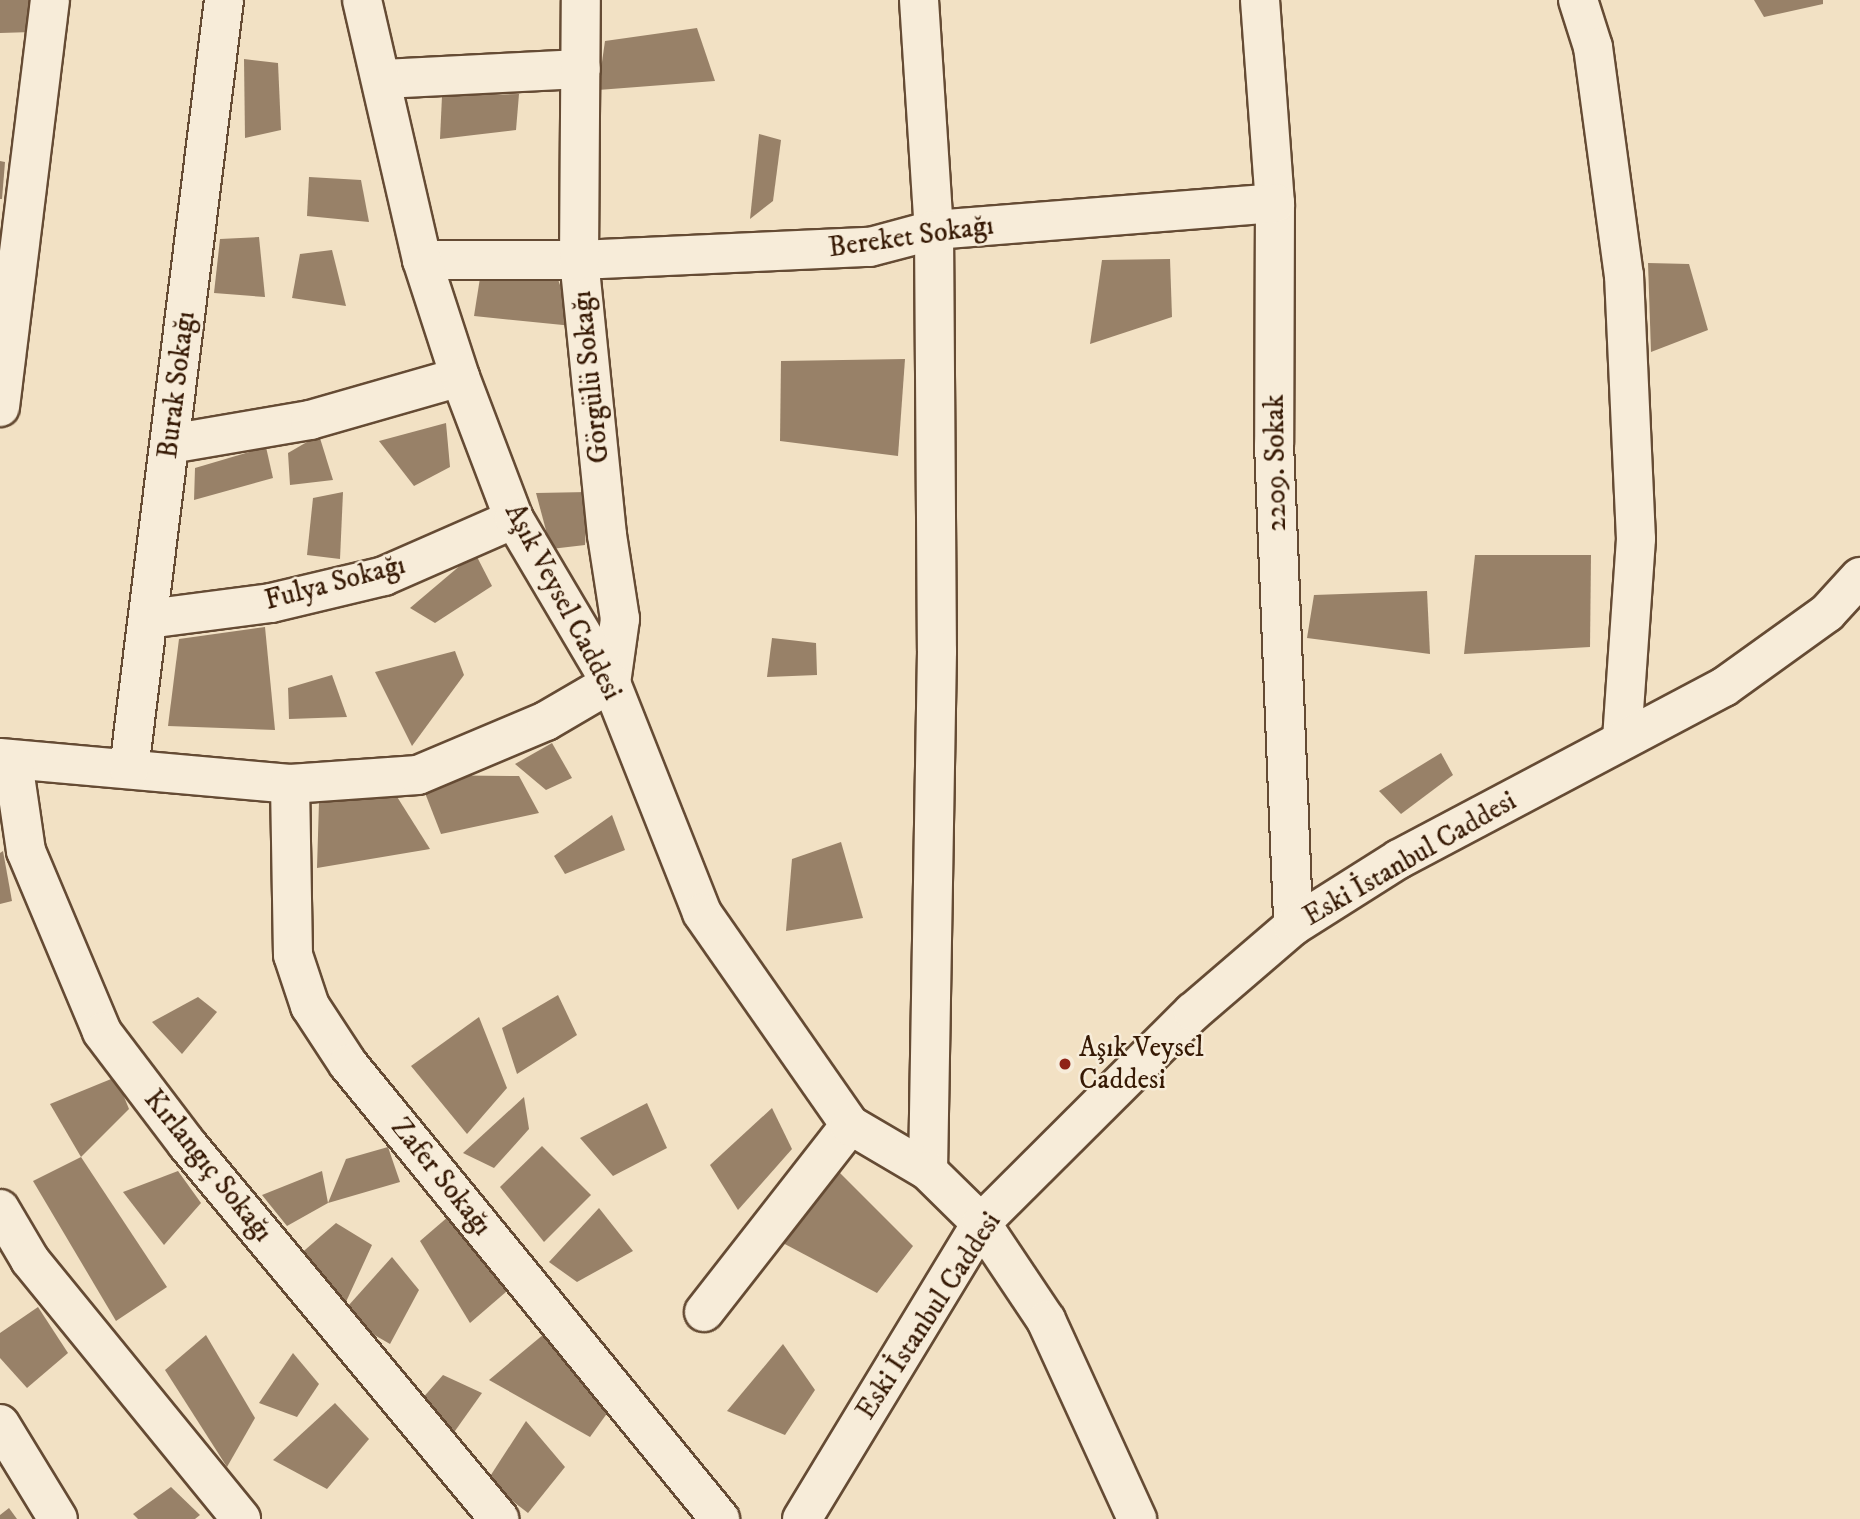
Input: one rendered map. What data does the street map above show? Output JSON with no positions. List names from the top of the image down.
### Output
{
  "streets": {
    "street": [
      "Bereket Sokağı",
      "Görgülü Sokağı",
      "Burak Sokağı",
      "2209. Sokak",
      "Fulya Sokağı",
      "Aşık Veysel Caddesi",
      "Eski İstanbul Caddesi",
      "Kırlangıç Sokağı",
      "Zafer Sokağı"
    ]
  },
  "crossings": [
    ["Bereket Sokağı", "Görgülü Sokağı"],
    ["Bereket Sokağı", "2209. Sokak"],
    ["Bereket Sokağı", "Aşık Veysel Caddesi"],
    ["Görgülü Sokağı", "Aşık Veysel Caddesi"],
    ["Burak Sokağı", "Fulya Sokağı"],
    ["2209. Sokak", "Eski İstanbul Caddesi"],
    ["Fulya Sokağı", "Aşık Veysel Caddesi"],
    ["Aşık Veysel Caddesi", "Eski İstanbul Caddesi"]
  ],
  "places": ["Aşık Veysel Caddesi"]
}
